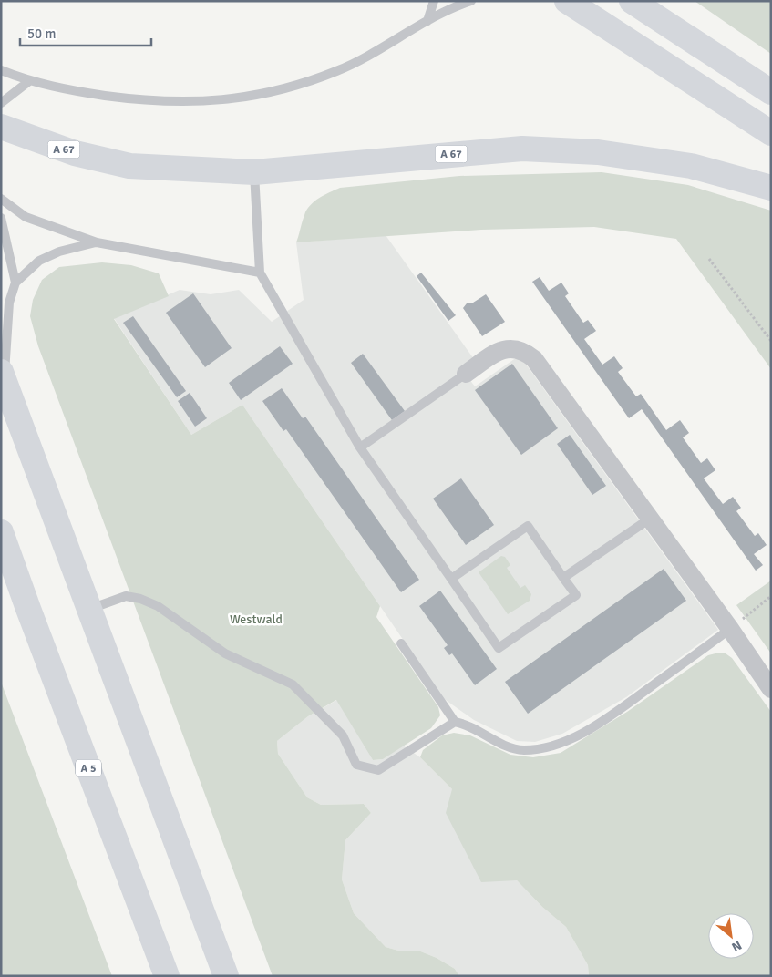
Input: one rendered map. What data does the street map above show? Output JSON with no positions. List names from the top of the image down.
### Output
{
  "streets": {
    "highway": ["A 67", "A 5"]
  },
  "parks": ["Westwald"],
  "scale_bar": "50 m",
  "north": "bottom right"
}
